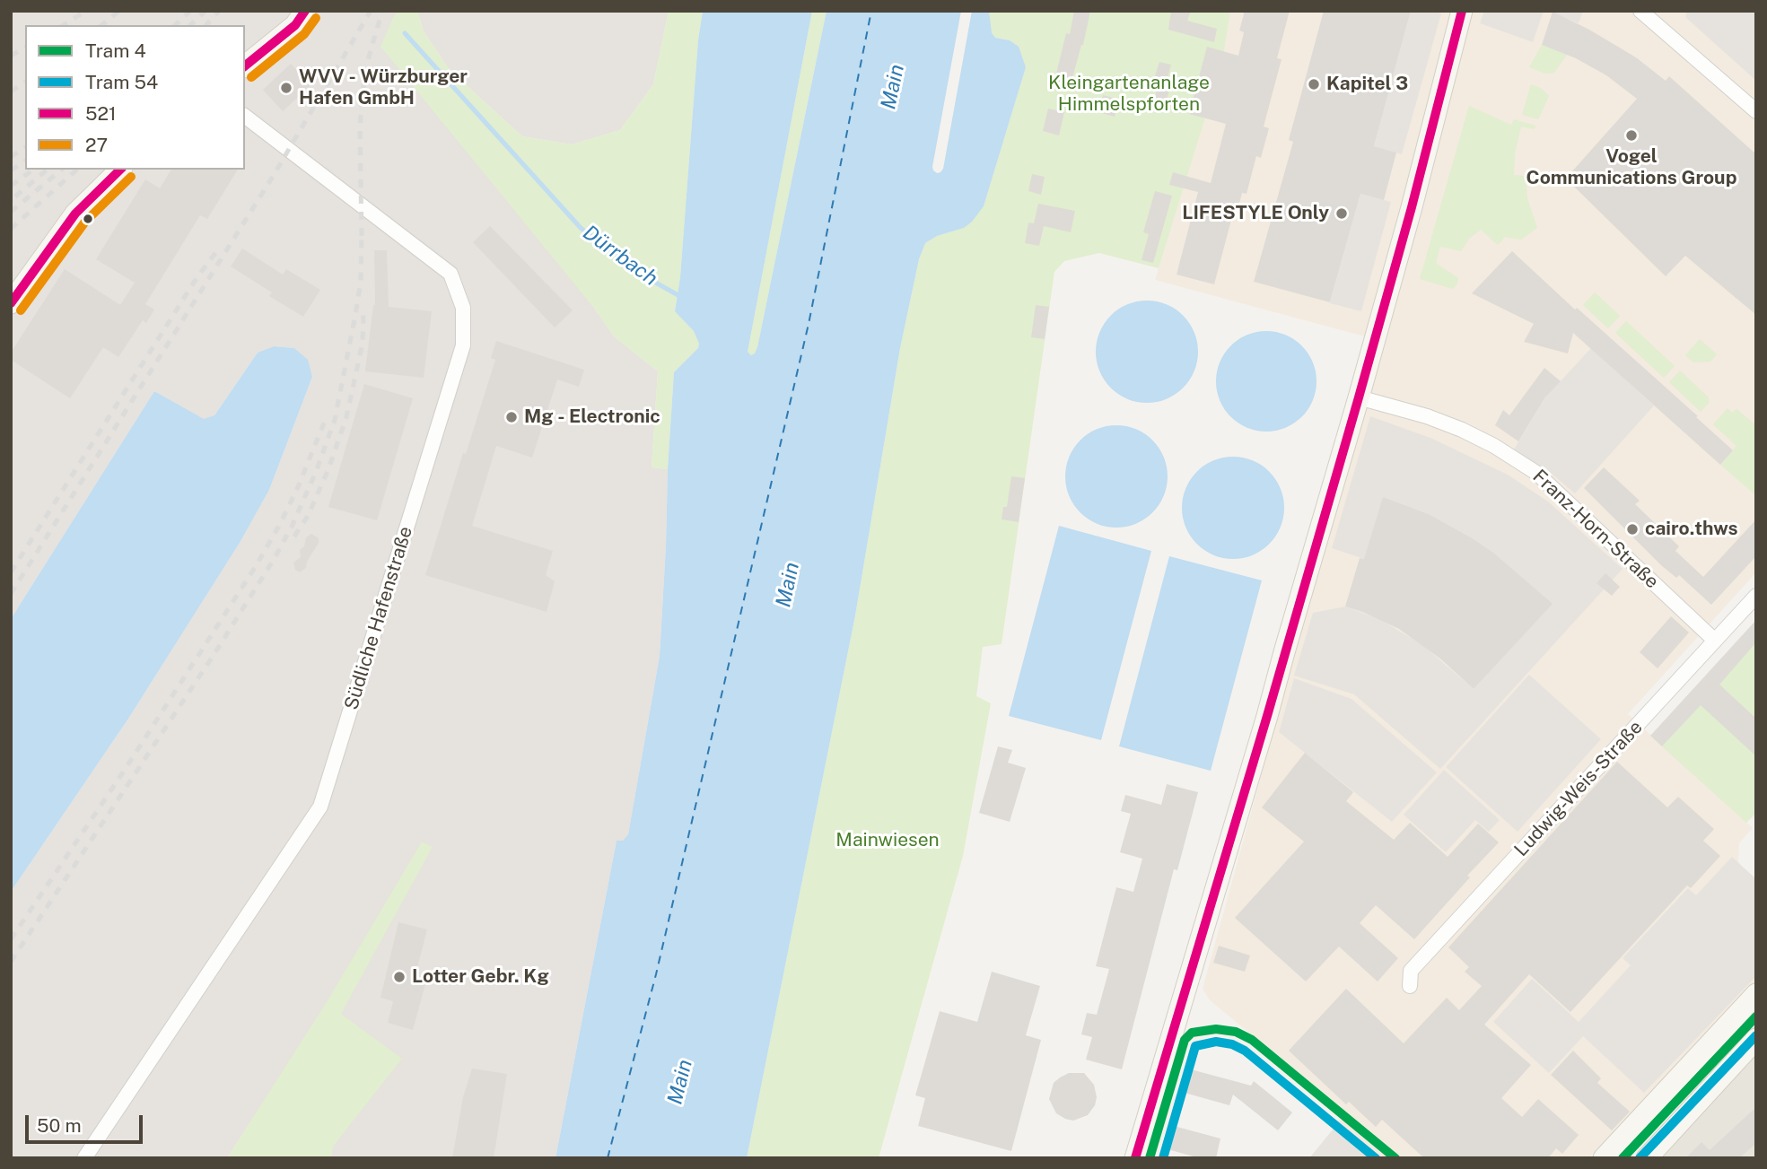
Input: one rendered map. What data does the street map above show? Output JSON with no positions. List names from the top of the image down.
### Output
{
  "streets": {
    "street": ["Franz-Horn-Straße", "Südliche Hafenstraße", "Ludwig-Weis-Straße"]
  },
  "crossings": [
    ["Franz-Horn-Straße", "Ludwig-Weis-Straße"]
  ],
  "water": ["Main", "Dürrbach"],
  "parks": ["Kleingartenanlage Himmelspforten", "Mainwiesen"],
  "places": [
    "Kapitel 3",
    "WVV - Würzburger Hafen GmbH",
    "Vogel Communications Group",
    "LIFESTYLE Only",
    "Mg - Electronic",
    "cairo.thws",
    "Lotter Gebr. Kg"
  ],
  "lines": [
    "transit line 521",
    "transit line 27",
    "tram line 4",
    "tram line 54"
  ],
  "legend": [
    "Tram 4",
    "Tram 54",
    "521",
    "27"
  ],
  "scale_bar": "50 m"
}
